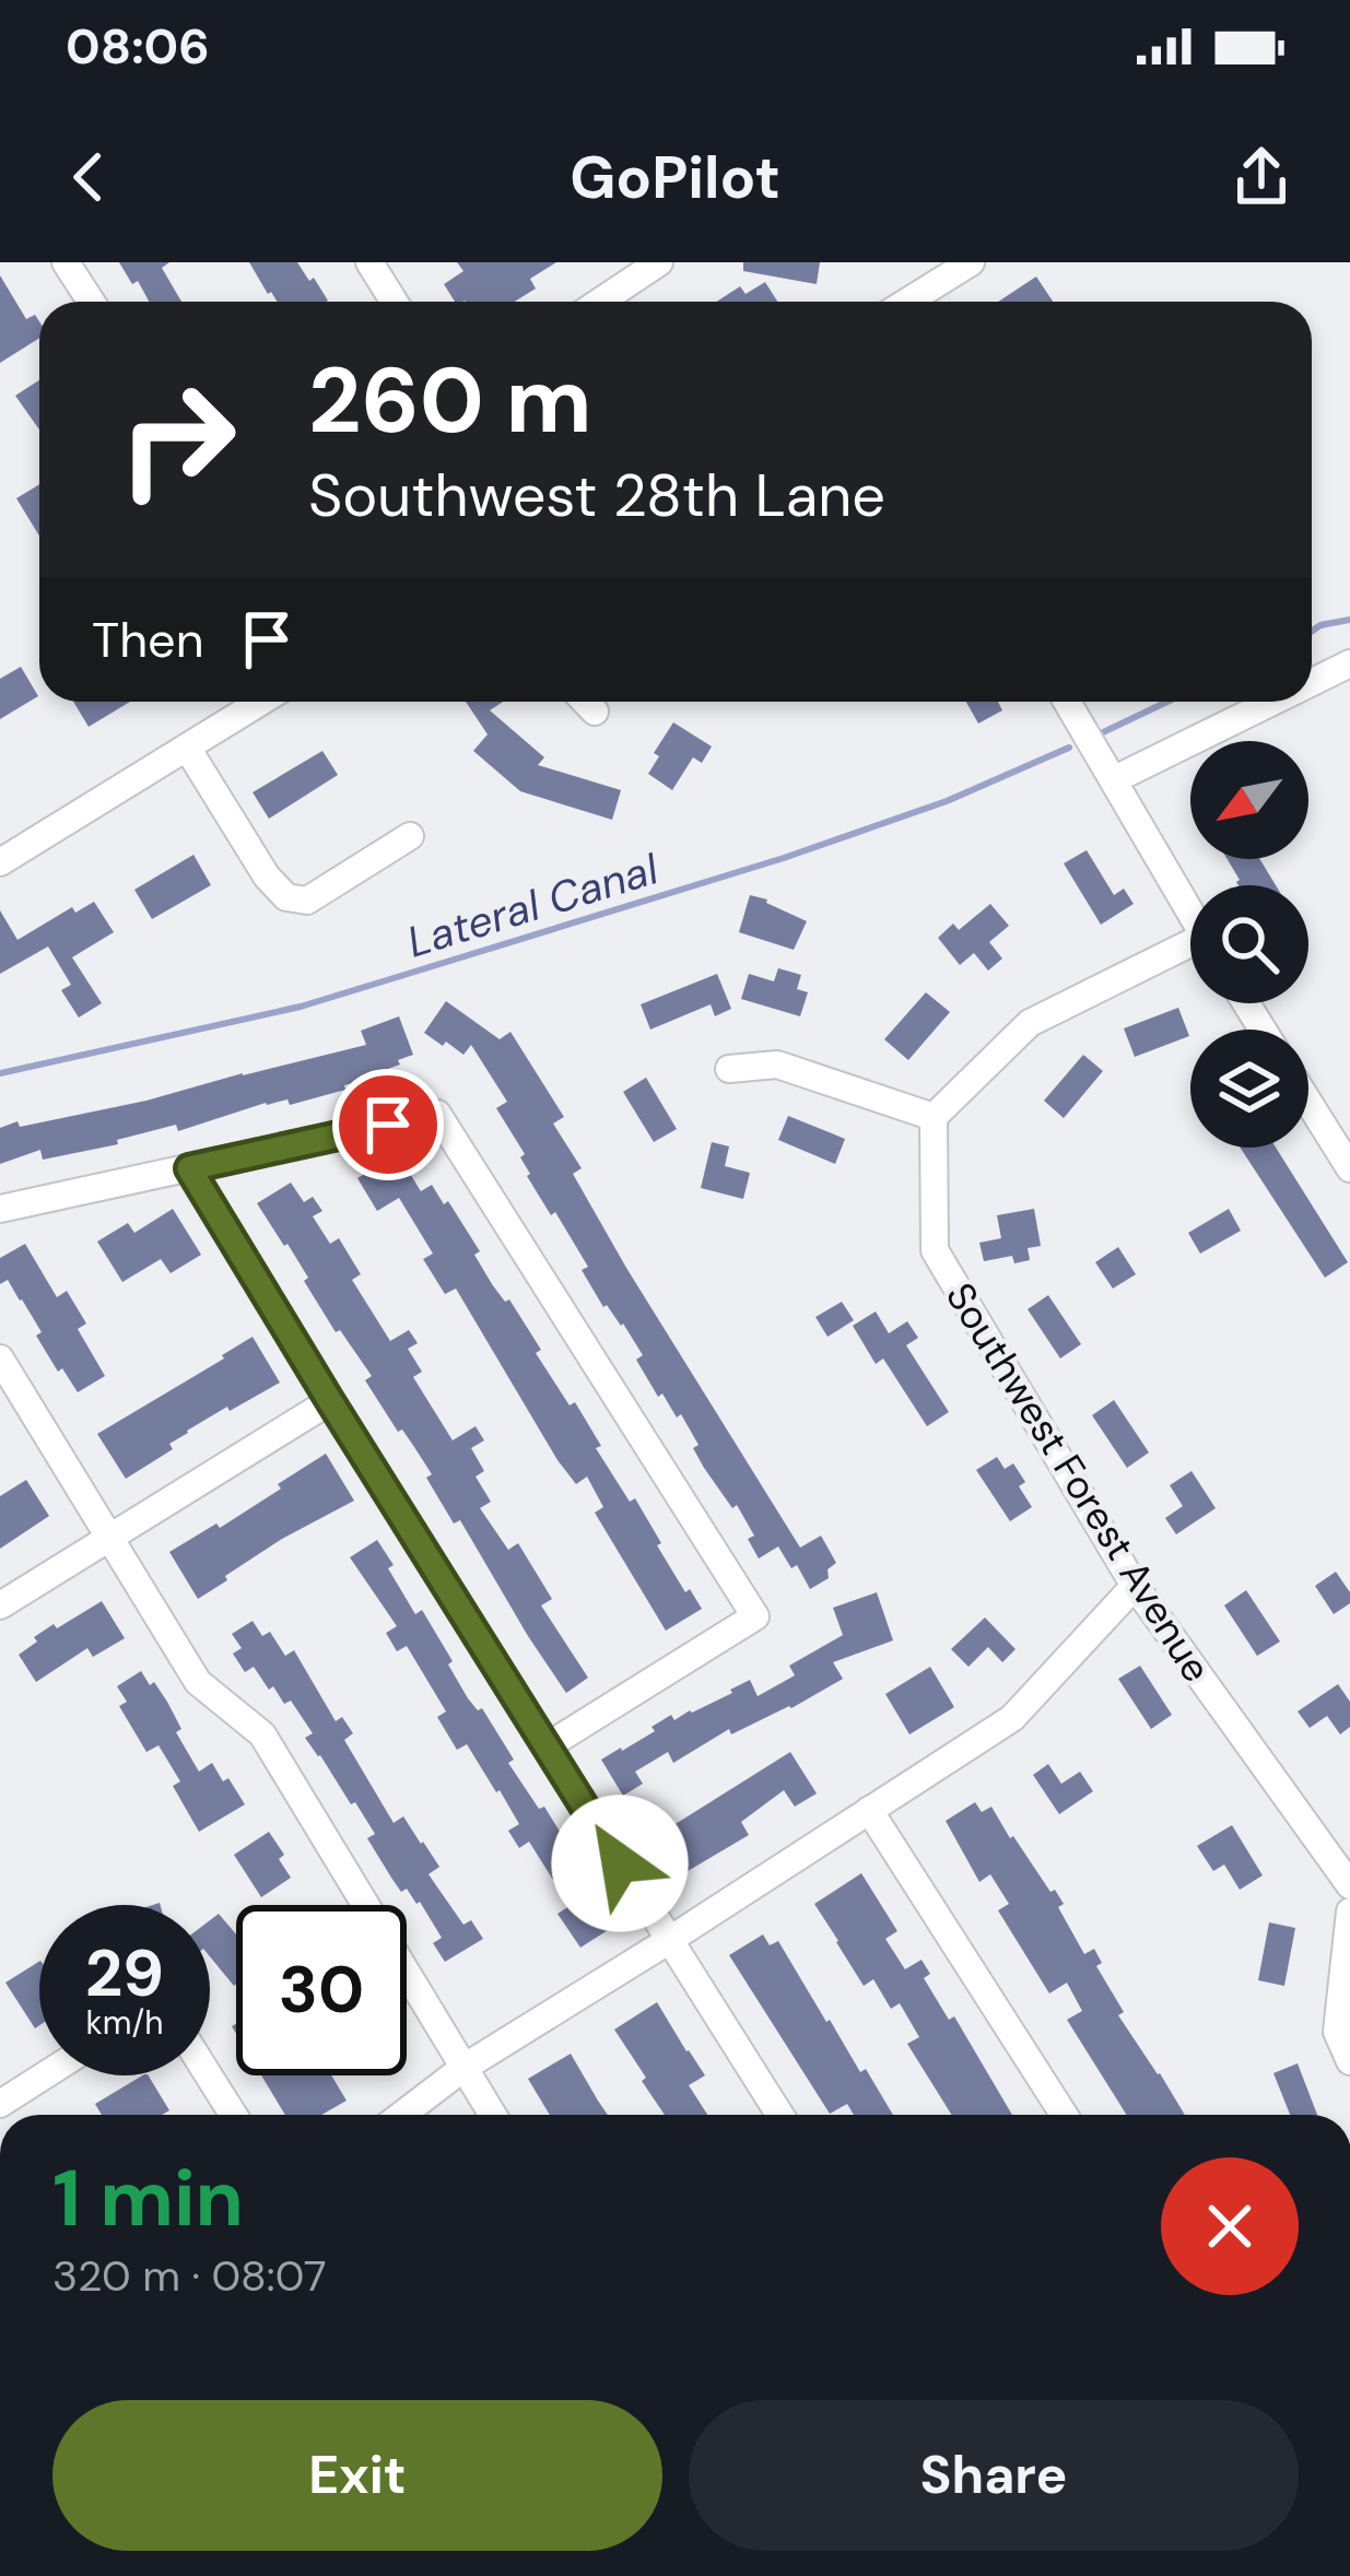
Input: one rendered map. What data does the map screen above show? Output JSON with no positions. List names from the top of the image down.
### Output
{
  "streets": {
    "street": ["Southwest Forest Avenue"]
  },
  "water": ["Lateral Canal"],
  "north": "bottom left",
  "page": {
    "status": "08:06",
    "header": "GoPilot",
    "turn": ["260 m", "Southwest 28th Lane"],
    "then": "Then",
    "speed": "29 km/h",
    "limit": "30",
    "heading": ["1 min", "320 m · 08:07"],
    "buttons": ["Exit", "Share"]
  }
}
